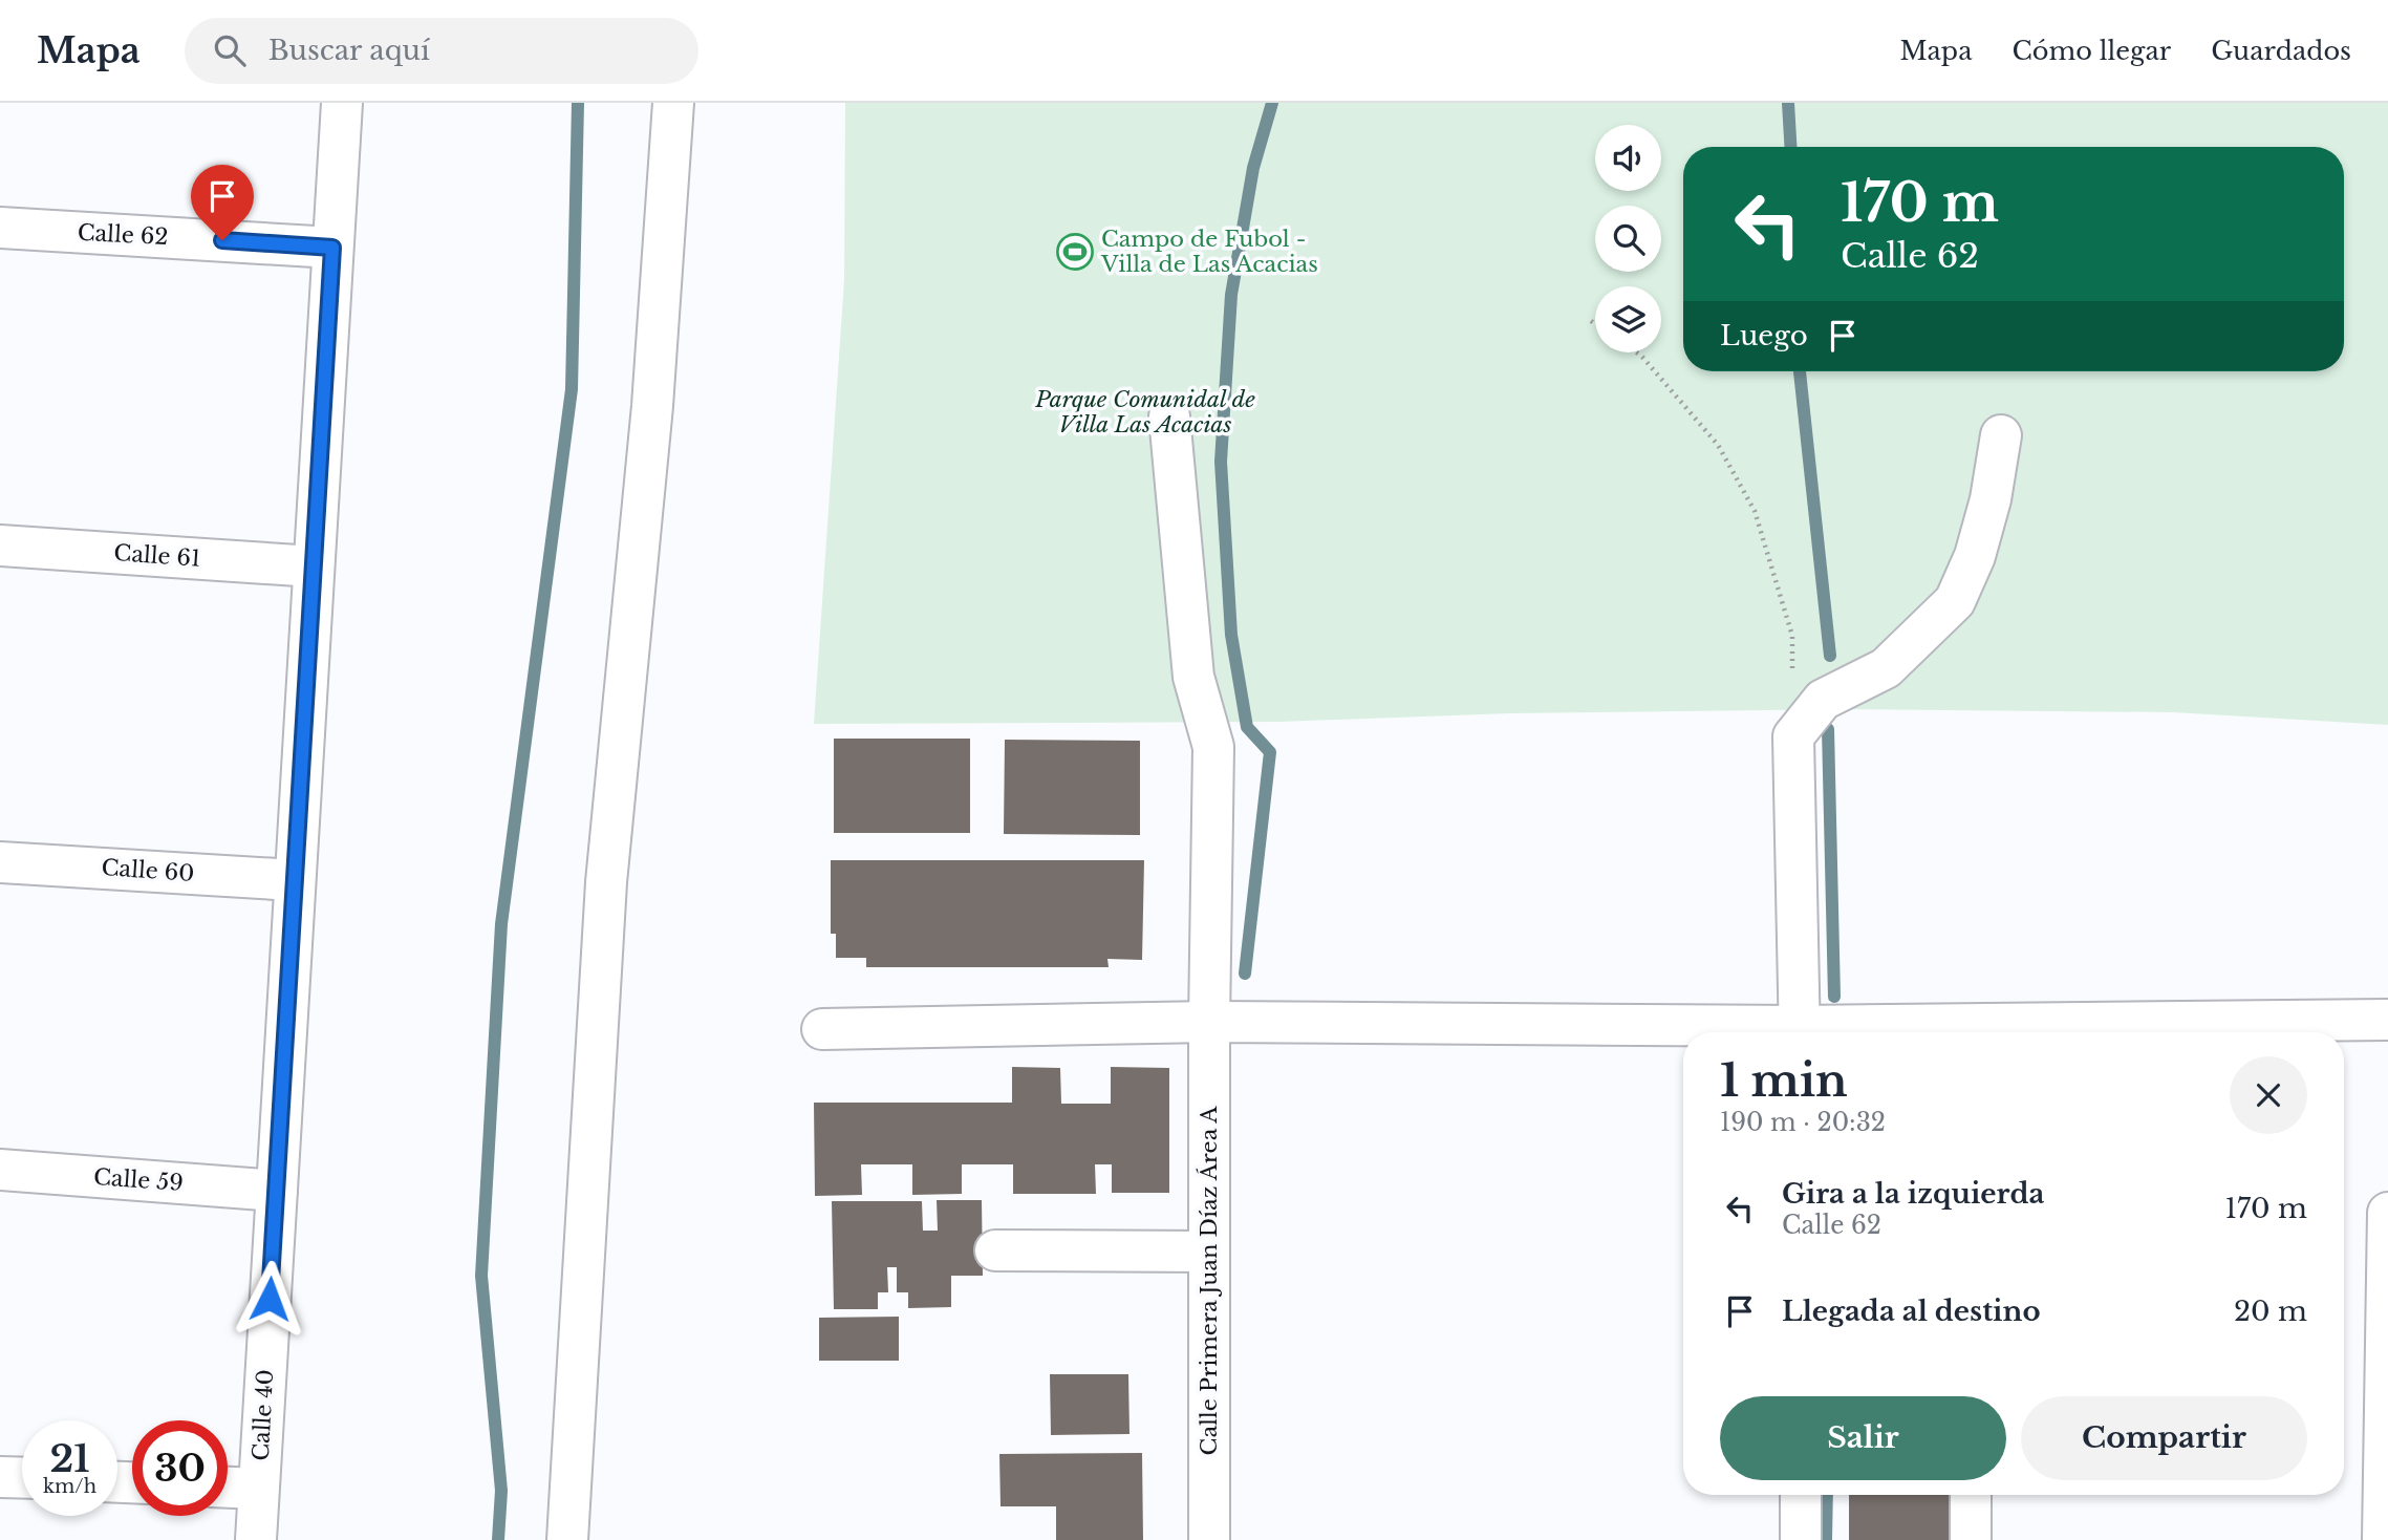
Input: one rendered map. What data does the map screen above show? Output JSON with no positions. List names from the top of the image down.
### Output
{
  "streets": {
    "street": [
      "Calle 62",
      "Calle 61",
      "Calle 60",
      "Calle 59",
      "Calle Primera Juan Díaz Área A",
      "Calle 40"
    ]
  },
  "crossings": [
    ["Calle 62", "Calle 40"],
    ["Calle 61", "Calle 40"],
    ["Calle 60", "Calle 40"],
    ["Calle 59", "Calle 40"]
  ],
  "parks": ["Parque Comunidal de Villa Las Acacias"],
  "places": {
    "sports": ["Campo de Fubol - Villa de Las Acacias"]
  },
  "page": {
    "header": "Mapa",
    "search": "Buscar aquí",
    "nav": ["Mapa", "Cómo llegar", "Guardados"],
    "turn": ["170 m", "Calle 62"],
    "then": "Luego",
    "heading": ["1 min", "190 m · 20:32"],
    "list": [
      {
        "name": "Gira a la izquierda",
        "note": "Calle 62",
        "value": "170 m"
      },
      {
        "name": "Llegada al destino",
        "value": "20 m"
      }
    ],
    "buttons": ["Salir", "Compartir"],
    "speed": "21 km/h",
    "limit": "30"
  }
}
